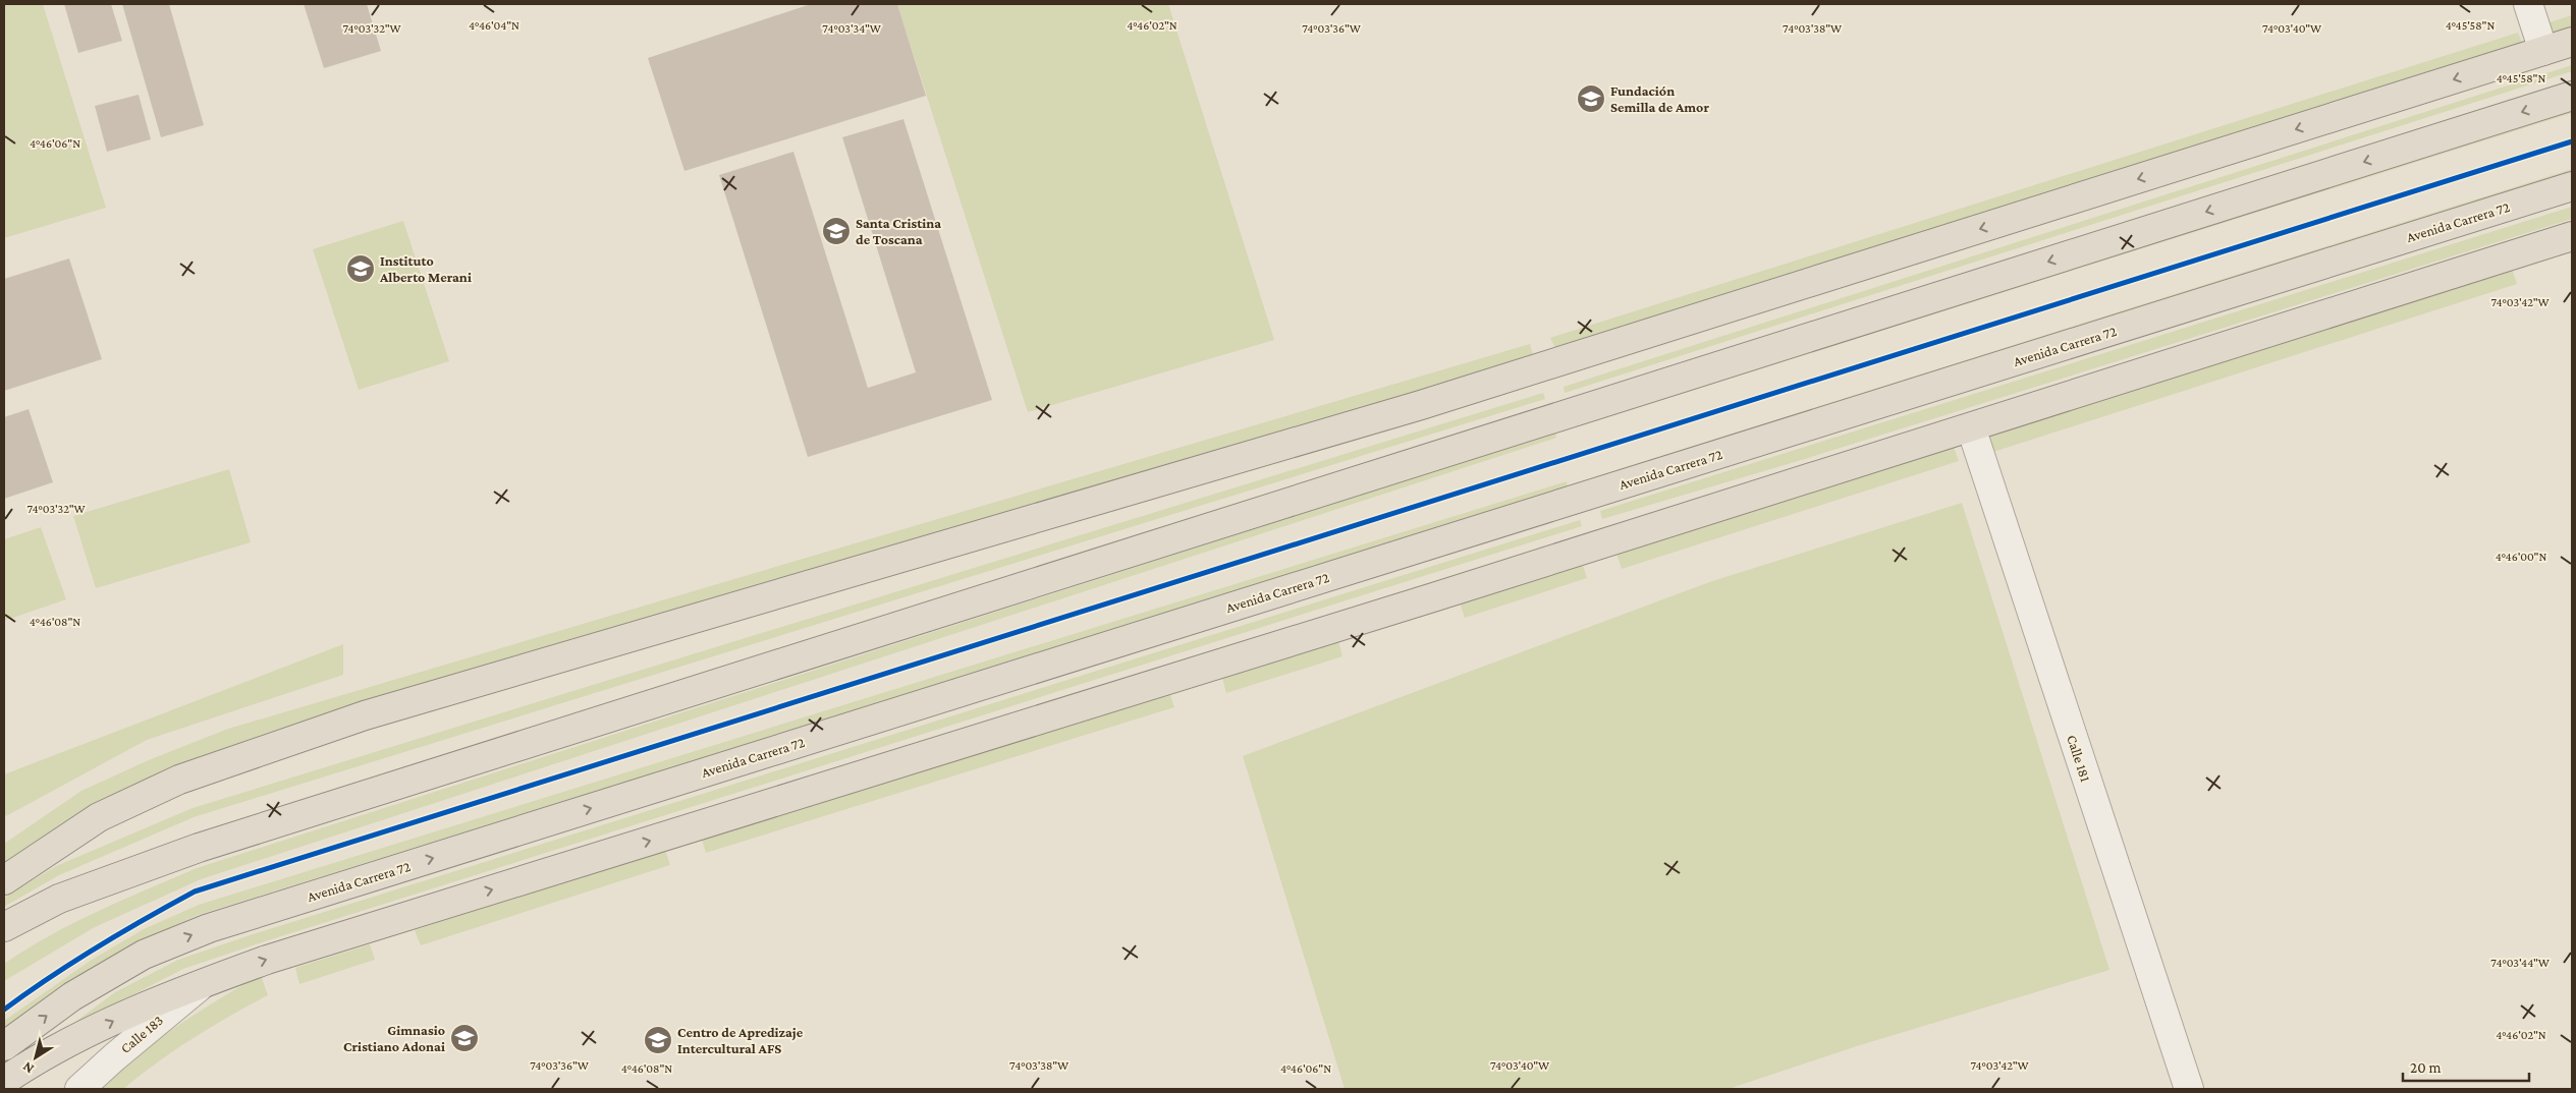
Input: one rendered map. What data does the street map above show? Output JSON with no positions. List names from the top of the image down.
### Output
{
  "streets": {
    "highway": ["Avenida Carrera 72"],
    "street": ["Calle 181", "Calle 183"]
  },
  "places": {
    "school or university": [
      "Fundación Semilla de Amor",
      "Santa Cristina de Toscana",
      "Instituto Alberto Merani",
      "Gimnasio Cristiano Adonai",
      "Centro de Apredizaje Intercultural AFS"
    ]
  },
  "scale_bar": "20 m",
  "north": "bottom left",
  "coordinates": [
    "4°46'04\"N",
    "4°46'02\"N",
    "4°45'58\"N",
    "74°03'32\"W",
    "74°03'34\"W",
    "74°03'36\"W",
    "74°03'38\"W",
    "74°03'40\"W",
    "4°46'06\"N",
    "74°03'42\"W",
    "4°46'00\"N",
    "4°46'08\"N",
    "74°03'44\"W"
  ]
}
